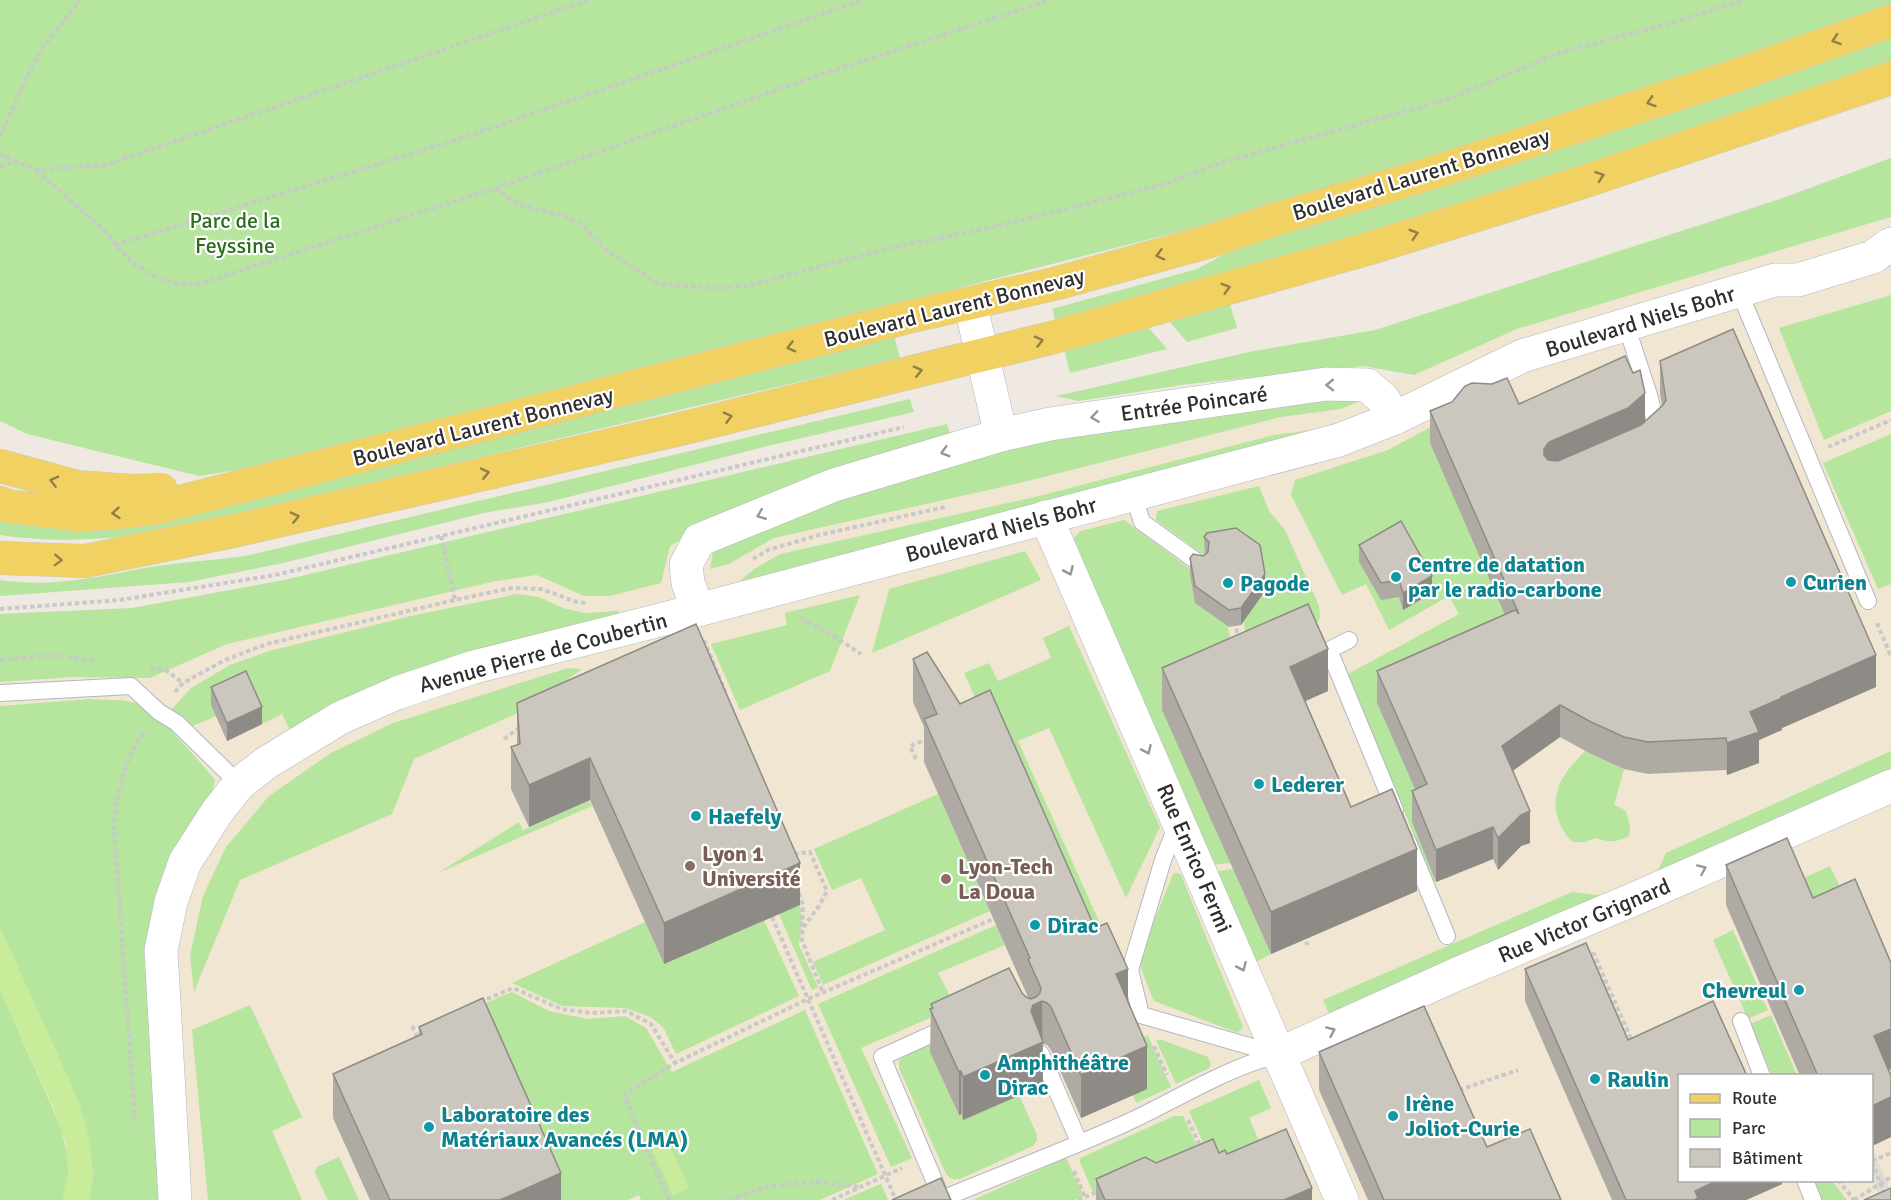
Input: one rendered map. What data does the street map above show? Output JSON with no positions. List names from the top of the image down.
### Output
{
  "streets": {
    "main road": ["Boulevard Laurent Bonnevay"],
    "street": [
      "Boulevard Niels Bohr",
      "Entrée Poincaré",
      "Avenue Pierre de Coubertin",
      "Rue Enrico Fermi",
      "Rue Victor Grignard"
    ]
  },
  "crossings": [
    ["Boulevard Niels Bohr", "Entrée Poincaré"],
    ["Boulevard Niels Bohr", "Avenue Pierre de Coubertin"],
    ["Boulevard Niels Bohr", "Rue Enrico Fermi"],
    ["Entrée Poincaré", "Avenue Pierre de Coubertin"],
    ["Rue Enrico Fermi", "Rue Victor Grignard"]
  ],
  "one_way": ["Entrée Poincaré", "Rue Enrico Fermi", "Rue Victor Grignard"],
  "parks": ["Parc de la Feyssine"],
  "places": [
    "Centre de datation par le radio-carbone",
    "Curien",
    "Pagode",
    "Lederer",
    "Haefely",
    "Lyon 1 Université",
    "Lyon-Tech La Doua",
    "Dirac",
    "Chevreul",
    "Amphithéâtre Dirac",
    "Raulin",
    "Irène Joliot-Curie",
    "Laboratoire des Matériaux Avancés (LMA)"
  ],
  "legend": ["Route", "Parc", "Bâtiment"]
}
